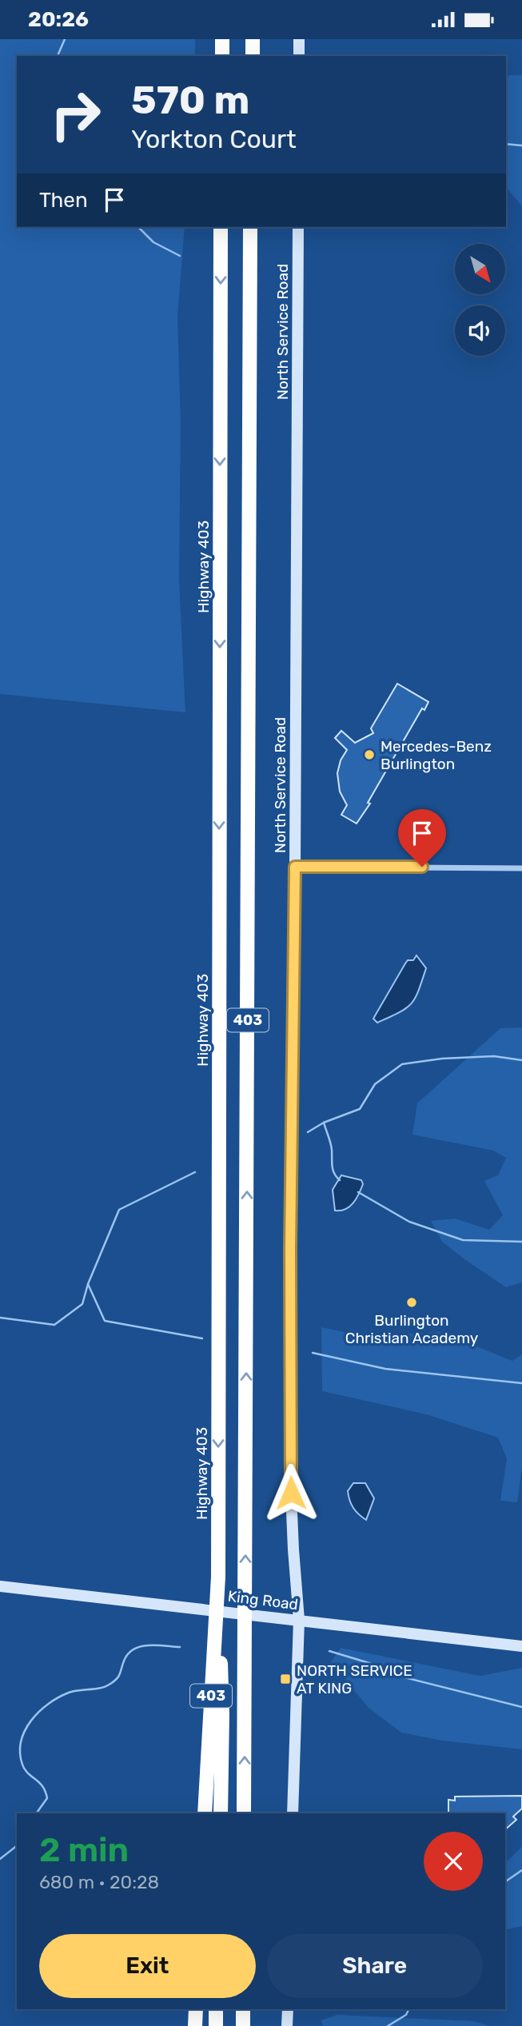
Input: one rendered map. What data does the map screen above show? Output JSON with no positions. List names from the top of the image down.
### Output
{
  "streets": {
    "highway": ["Highway 403", "403"],
    "street": ["North Service Road", "King Road"]
  },
  "crossings": [
    ["North Service Road", "King Road"]
  ],
  "places": {
    "other": ["Mercedes-Benz Burlington", "Burlington Christian Academy"],
    "transit": ["NORTH SERVICE AT KING"]
  },
  "north": "bottom right",
  "page": {
    "status": "20:26",
    "turn": ["570 m", "Yorkton Court"],
    "then": "Then",
    "heading": ["2 min", "680 m · 20:28"],
    "buttons": ["Exit", "Share"]
  }
}
